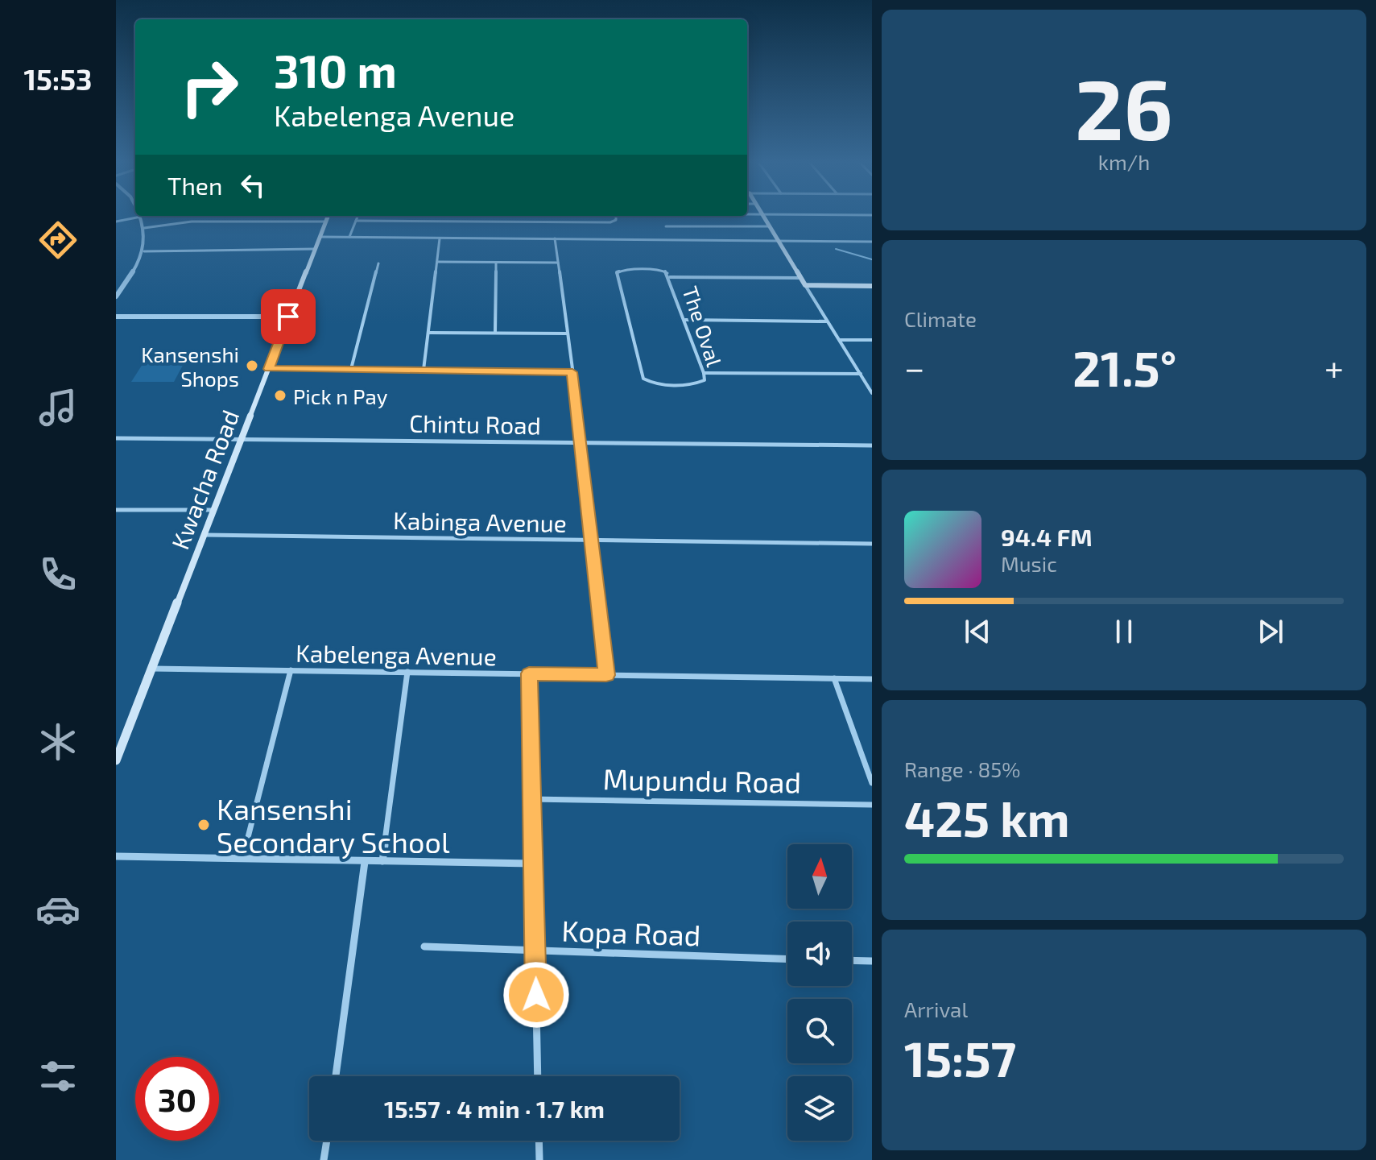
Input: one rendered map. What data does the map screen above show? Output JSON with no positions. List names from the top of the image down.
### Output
{
  "streets": {
    "main road": ["Kwacha Road"],
    "street": [
      "The Oval",
      "Chintu Road",
      "Kabinga Avenue",
      "Kabelenga Avenue",
      "Mupundu Road",
      "Kopa Road"
    ]
  },
  "crossings": [
    ["Chintu Road", "Kwacha Road"],
    ["Kwacha Road", "Kabinga Avenue"],
    ["Kwacha Road", "Kabelenga Avenue"]
  ],
  "places": ["Kansenshi Shops", "Pick n Pay", "Kansenshi Secondary School"],
  "north": "top",
  "page": {
    "tabs": "15:53",
    "tile": [
      ["26", "km/h"],
      "Climate",
      ["Range · 85%", "425 km"],
      ["Arrival", "15:57"]
    ],
    "turn": ["310 m", "Kabelenga Avenue"],
    "then": "Then",
    "heat": ["−", "21.5°", "+"],
    "song": ["94.4 FM", "Music"],
    "limit": "30",
    "trip": "15:57 · 4 min · 1.7 km"
  }
}
